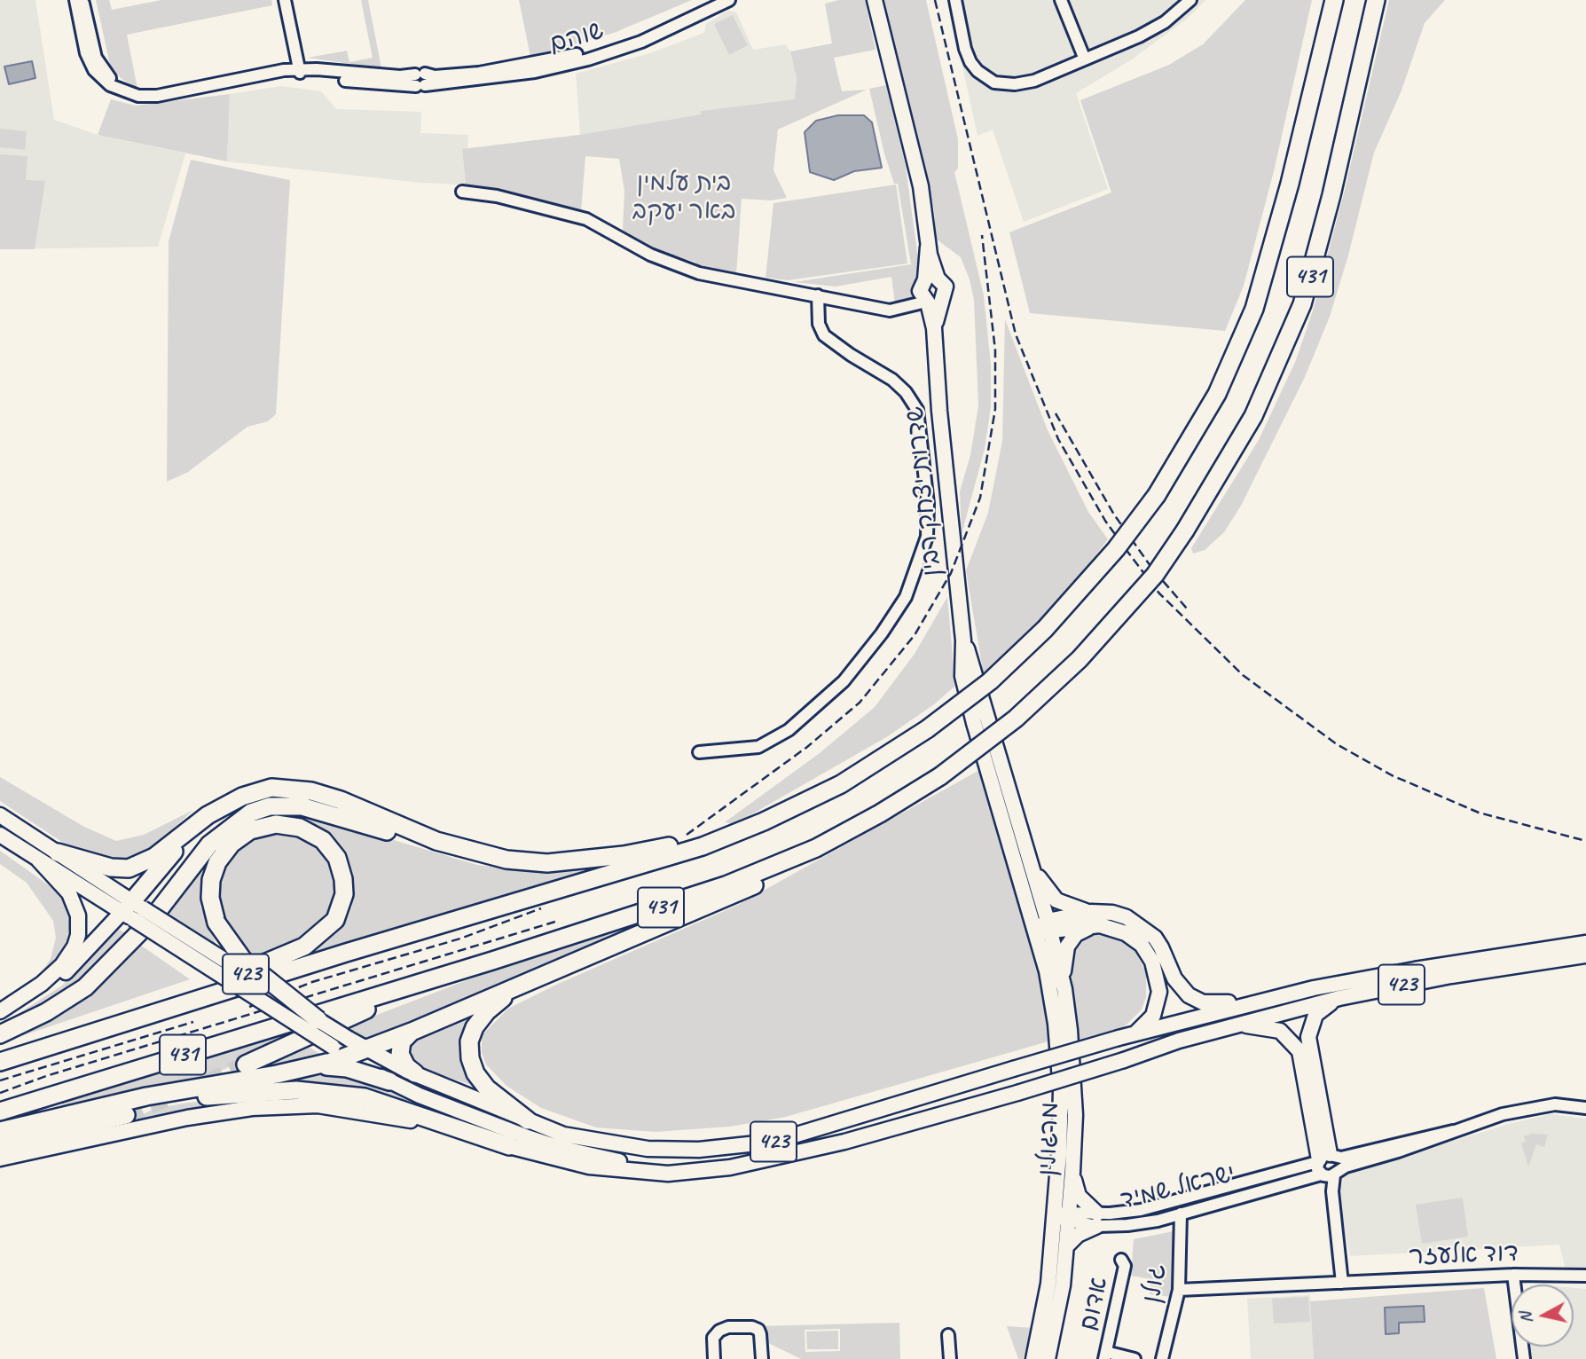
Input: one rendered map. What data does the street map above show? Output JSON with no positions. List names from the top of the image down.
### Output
{
  "streets": {
    "highway": ["431"],
    "main road": ["שדרות יצחק רבין", "423", "מרגולין"],
    "street": [
      "שוהם",
      "ישראל שמיד",
      "דוד אלעזר",
      "גולן",
      "אדום"
    ]
  },
  "crossings": [
    ["שדרות יצחק רבין", "מרגולין"],
    ["מרגולין", "ישראל שמיד"],
    ["ישראל שמיד", "גולן"],
    ["דוד אלעזר", "גולן"]
  ],
  "parks": ["בית עלמין באר יעקב"],
  "north": "left"
}
